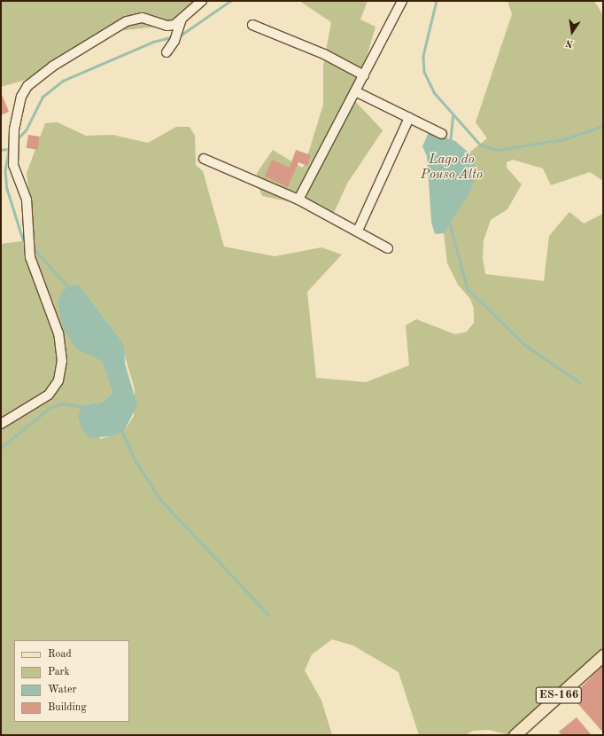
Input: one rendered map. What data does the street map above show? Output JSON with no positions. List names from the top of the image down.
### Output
{
  "streets": {
    "main road": ["ES-166"]
  },
  "water": ["Lago do Pouso Alto"],
  "legend": [
    "Road",
    "Park",
    "Water",
    "Building"
  ],
  "north": "bottom"
}
